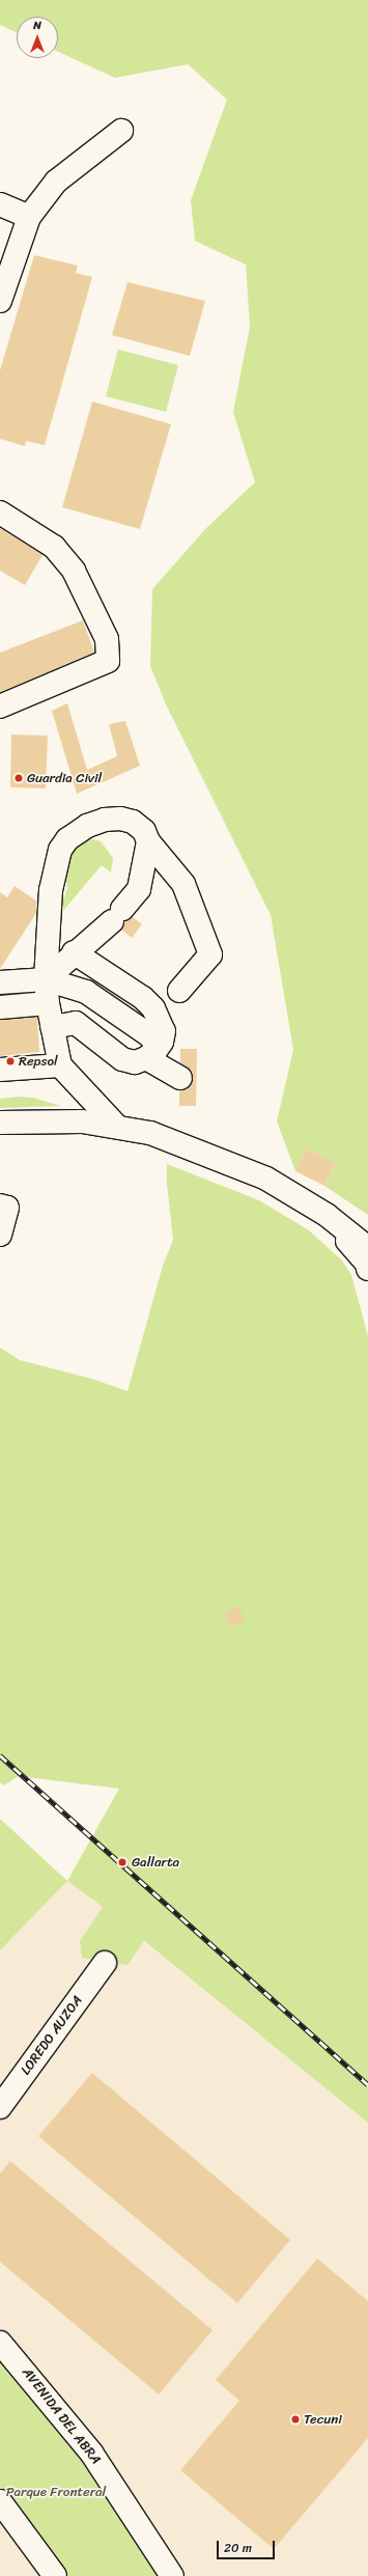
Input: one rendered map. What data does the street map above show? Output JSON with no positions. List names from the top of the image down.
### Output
{
  "streets": {
    "street": ["LOREDO AUZOA", "AVENIDA DEL ABRA"]
  },
  "parks": ["Parque Fronteral"],
  "places": [
    "Guardia Civil",
    "Repsol",
    "Gallarta",
    "Tecuni"
  ],
  "scale_bar": "20 m",
  "north": "top"
}
